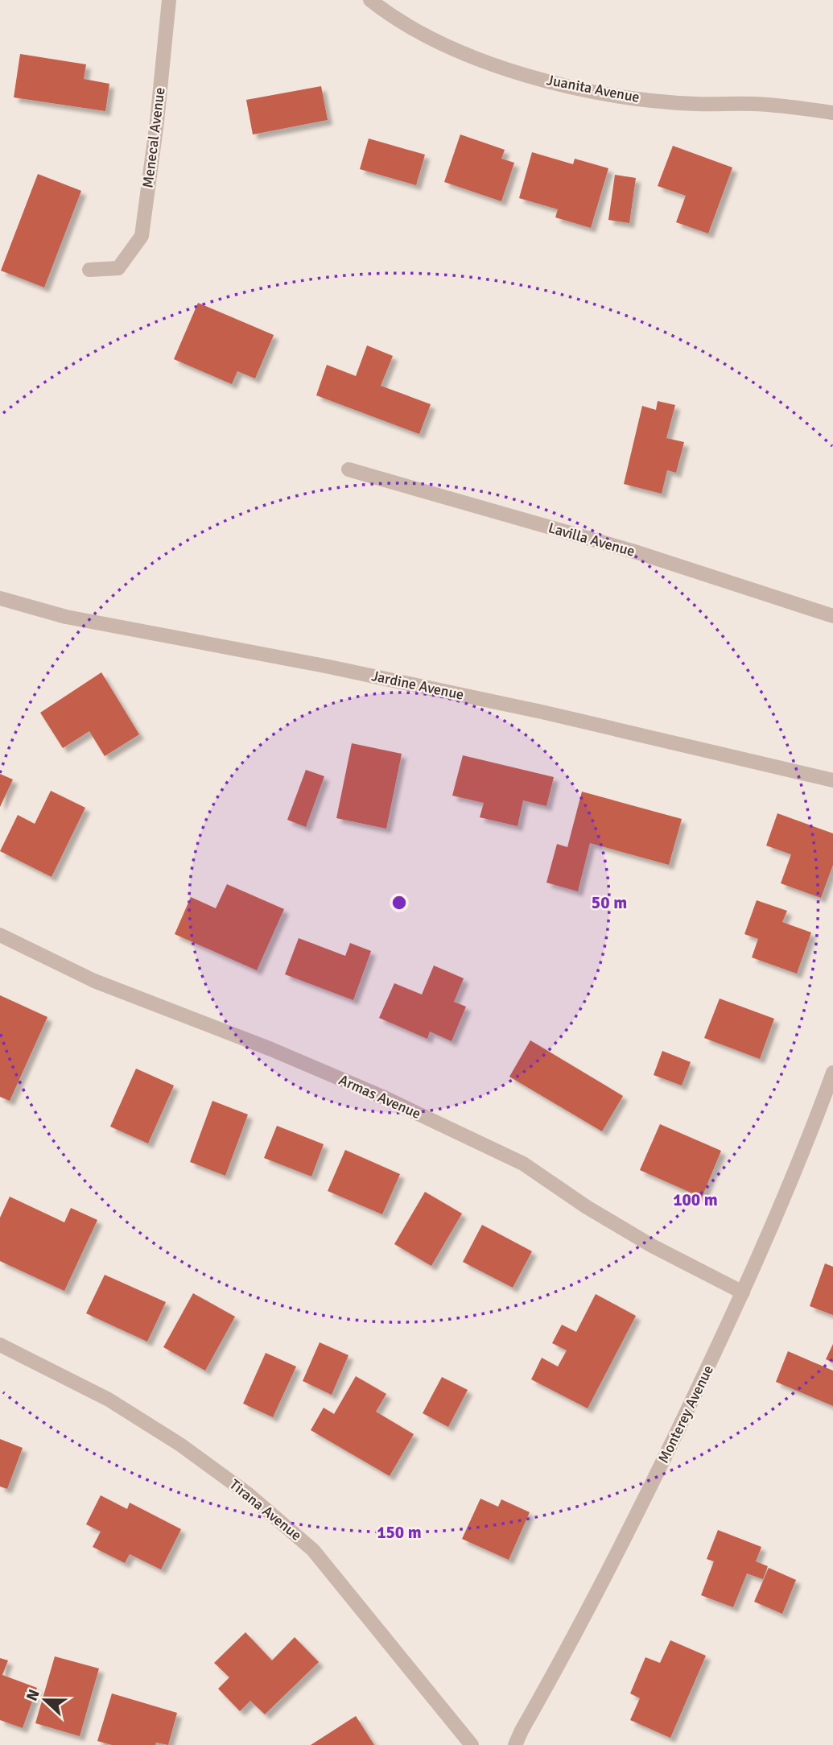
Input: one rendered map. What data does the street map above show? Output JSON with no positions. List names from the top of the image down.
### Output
{
  "streets": {
    "street": [
      "Juanita Avenue",
      "Menecal Avenue",
      "Lavilla Avenue",
      "Jardine Avenue",
      "Armas Avenue",
      "Monterey Avenue",
      "Tirana Avenue"
    ]
  },
  "crossings": [
    ["Armas Avenue", "Monterey Avenue"]
  ],
  "north": "left",
  "rings": ["50 m", "100 m", "150 m"]
}
